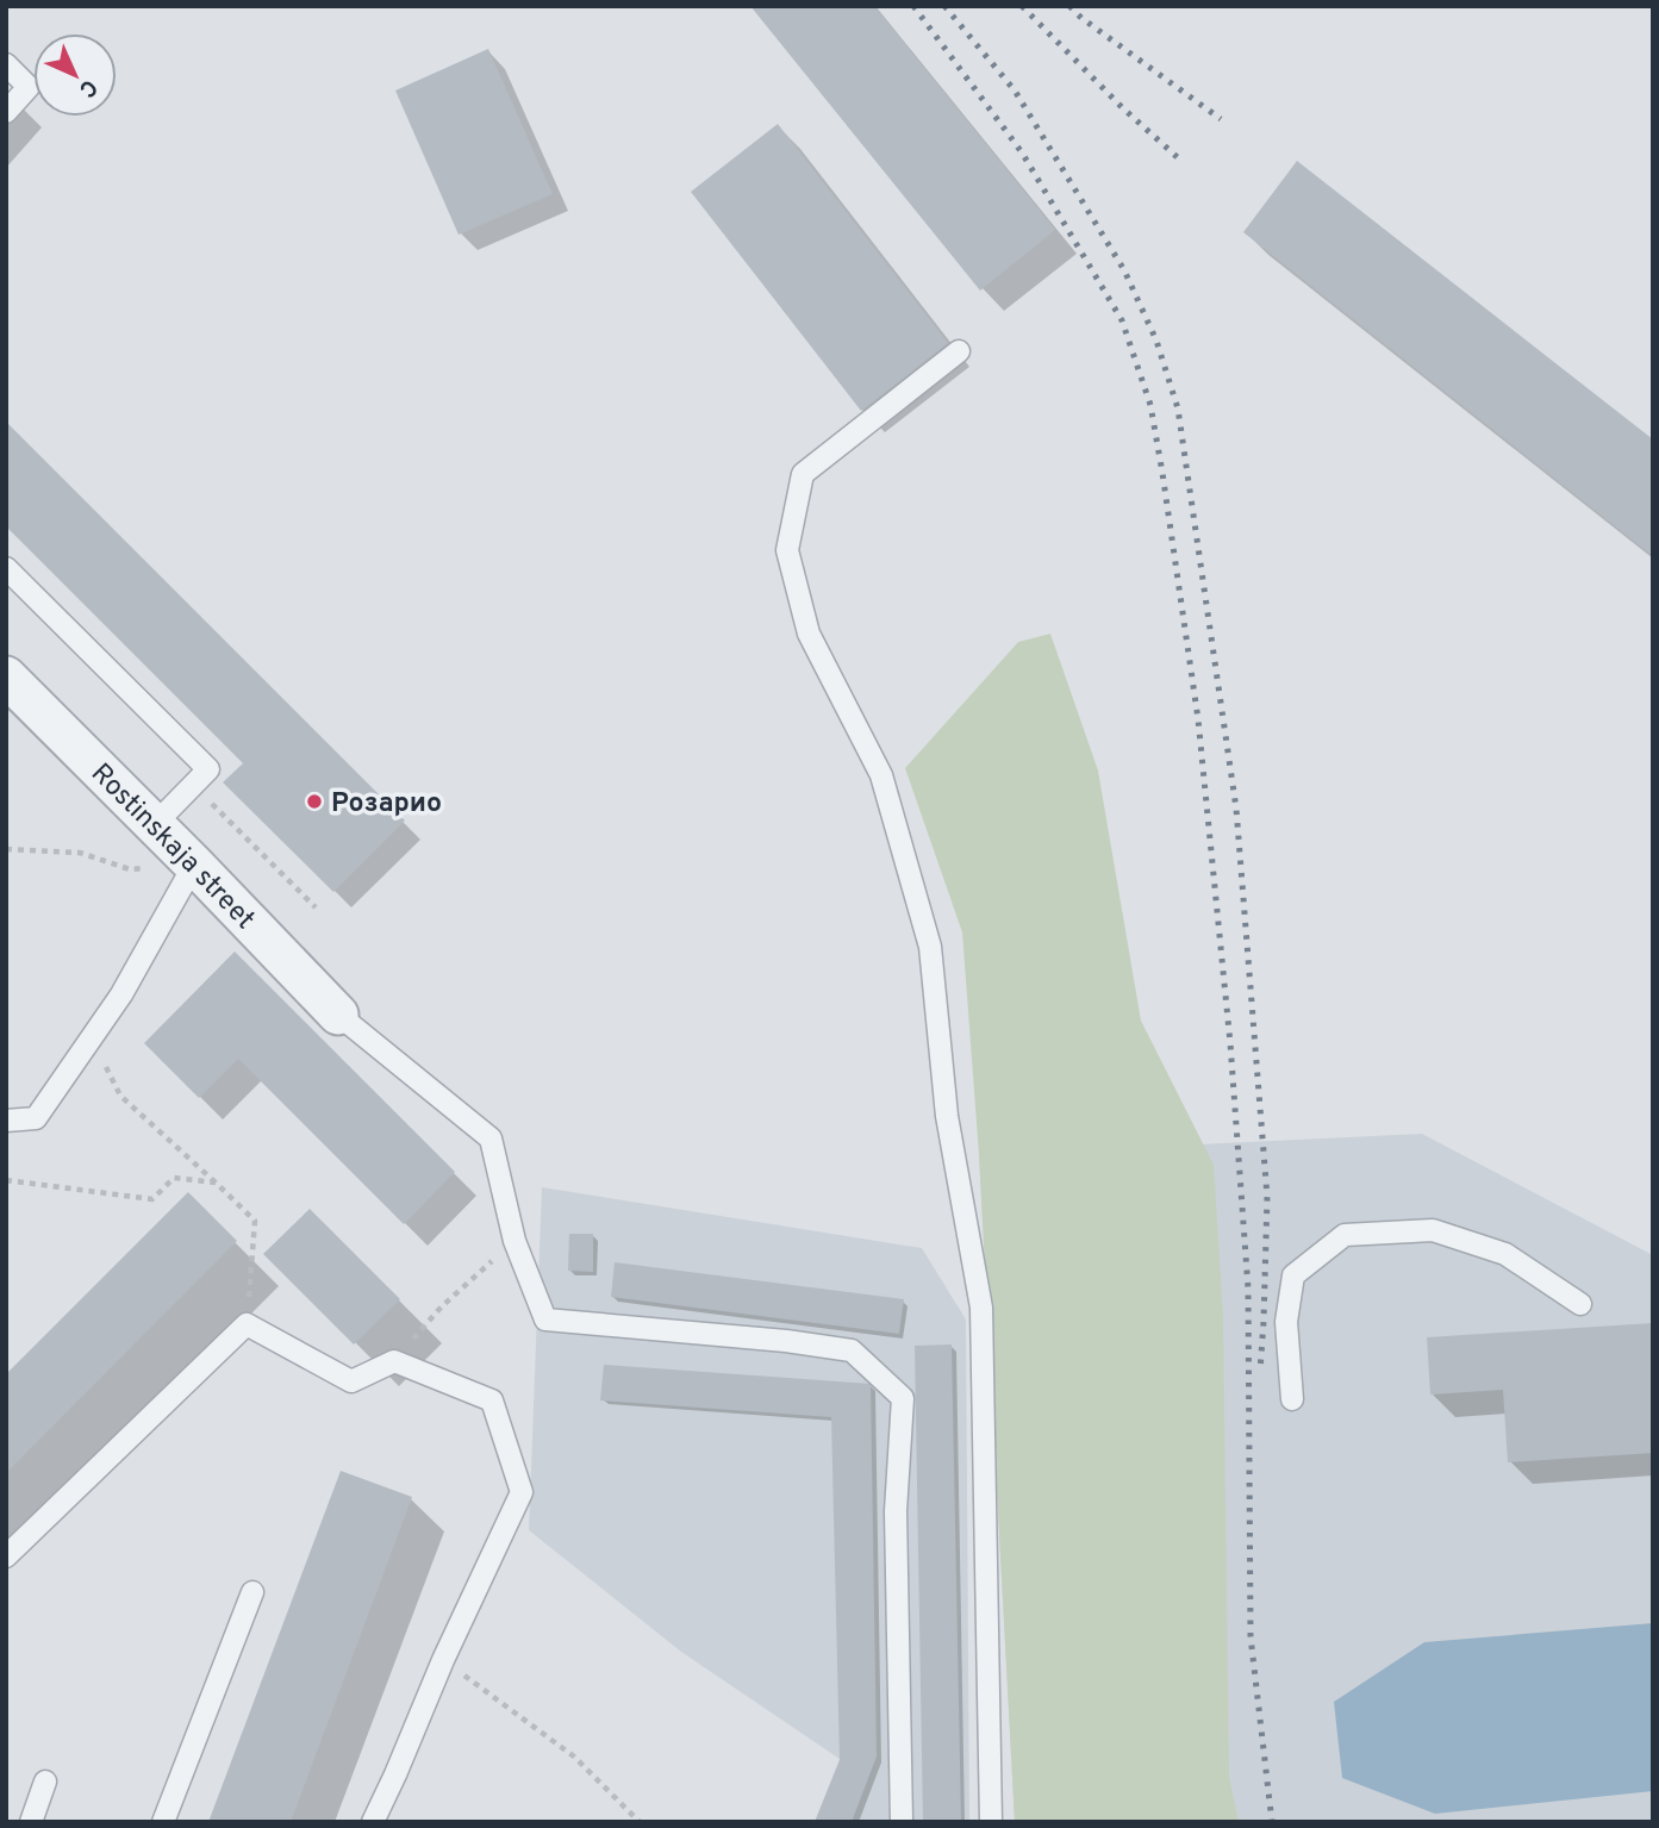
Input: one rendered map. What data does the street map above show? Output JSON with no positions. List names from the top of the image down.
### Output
{
  "streets": {
    "street": ["Rostinskaja street"]
  },
  "places": ["Розарио"],
  "north": "bottom right"
}
